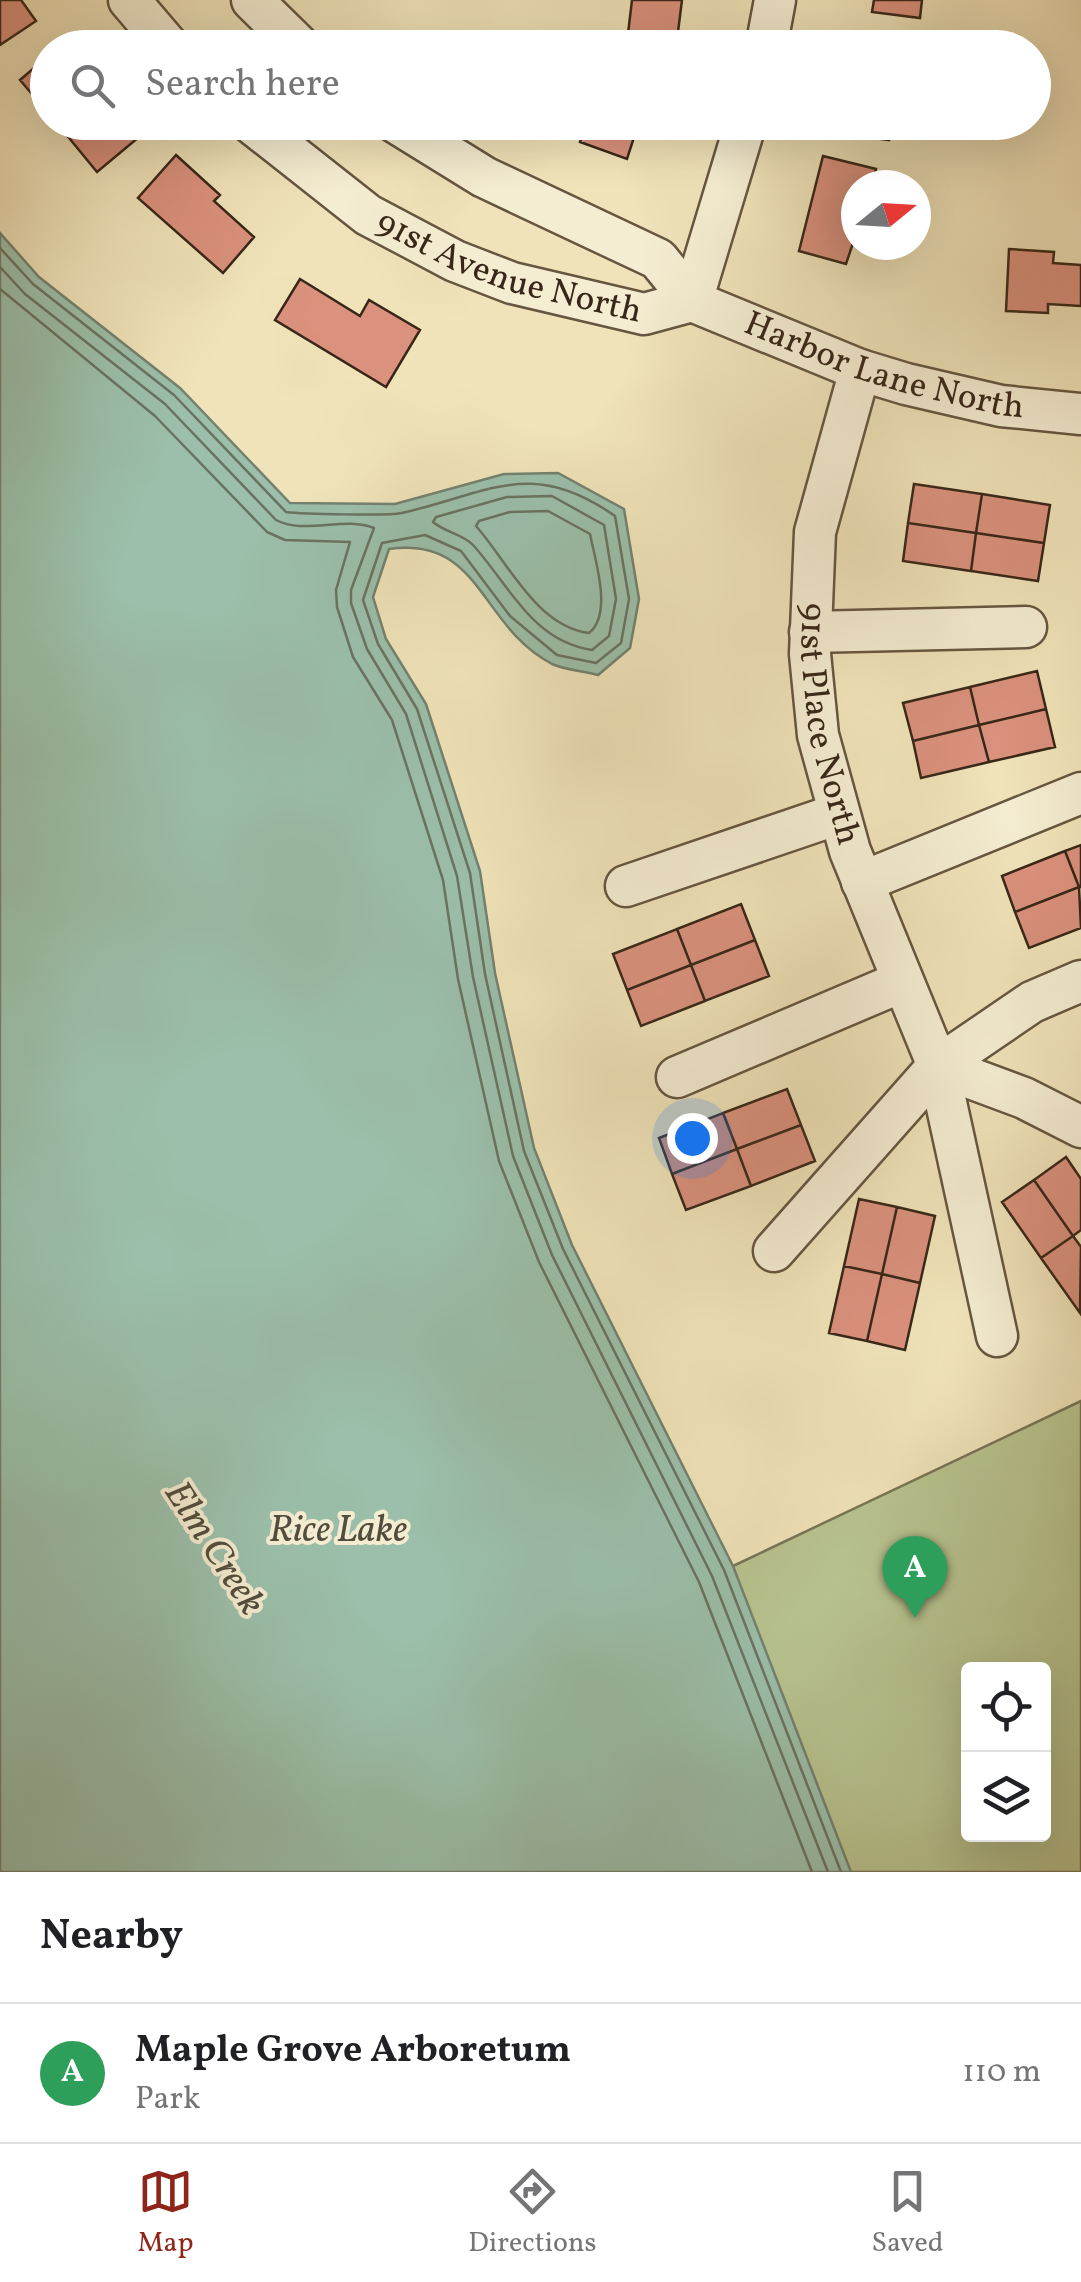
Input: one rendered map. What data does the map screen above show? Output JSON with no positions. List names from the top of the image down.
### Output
{
  "streets": {
    "street": ["91st Avenue North", "Harbor Lane North", "91st Place North"]
  },
  "crossings": [
    ["91st Avenue North", "Harbor Lane North"],
    ["Harbor Lane North", "91st Place North"]
  ],
  "water": ["Rice Lake", "Elm Creek"],
  "north": "right",
  "page": {
    "search": "Search here",
    "pins": "A",
    "heading": "Nearby",
    "list": [
      {
        "mark": "A",
        "name": "Maple Grove Arboretum",
        "note": "Park",
        "value": "110 m"
      }
    ],
    "nav": ["Map", "Directions", "Saved"]
  }
}
